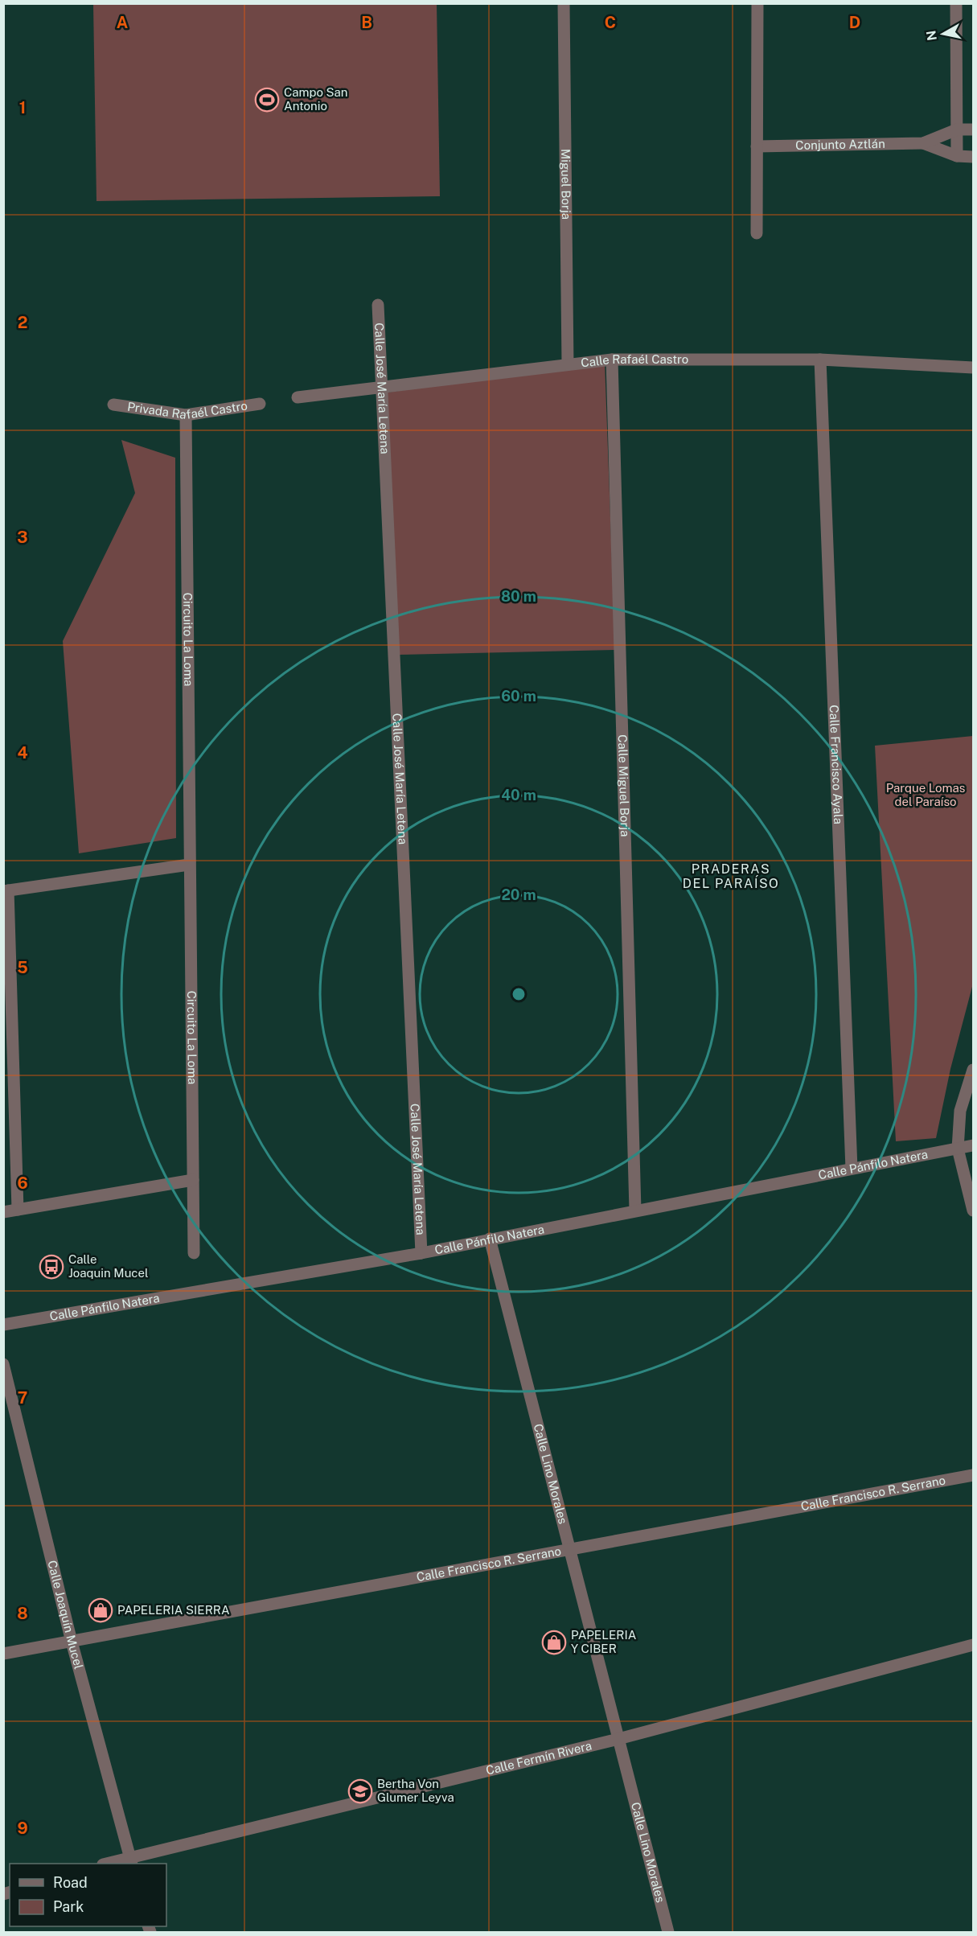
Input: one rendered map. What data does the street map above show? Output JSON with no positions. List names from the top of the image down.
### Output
{
  "streets": {
    "street": [
      "Conjunto Aztlán",
      "Miguel Borja",
      "Calle Rafaél Castro",
      "Calle José María Letena",
      "Privada Rafaél Castro",
      "Circuito La Loma",
      "Calle Francisco Ayala",
      "Calle Miguel Borja",
      "Calle Pánfilo Natera",
      "Calle Lino Morales",
      "Calle Francisco R. Serrano",
      "Calle Joaquín Mucel",
      "Calle Fermín Rivera"
    ]
  },
  "crossings": [
    ["Miguel Borja", "Calle Rafaél Castro"],
    ["Calle Rafaél Castro", "Calle José María Letena"],
    ["Calle Rafaél Castro", "Calle Francisco Ayala"],
    ["Calle Rafaél Castro", "Calle Miguel Borja"],
    ["Calle José María Letena", "Calle Pánfilo Natera"],
    ["Privada Rafaél Castro", "Circuito La Loma"],
    ["Calle Francisco Ayala", "Calle Pánfilo Natera"],
    ["Calle Miguel Borja", "Calle Pánfilo Natera"],
    ["Calle Pánfilo Natera", "Calle Lino Morales"],
    ["Calle Lino Morales", "Calle Francisco R. Serrano"],
    ["Calle Lino Morales", "Calle Fermín Rivera"],
    ["Calle Francisco R. Serrano", "Calle Joaquín Mucel"],
    ["Calle Joaquín Mucel", "Calle Fermín Rivera"]
  ],
  "districts": ["PRADERAS DEL PARAÍSO"],
  "parks": ["Parque Lomas del Paraíso"],
  "places": {
    "sports": ["Campo San Antonio"],
    "bus stop": ["Calle Joaquin Mucel"],
    "shop": ["PAPELERIA SIERRA", "PAPELERIA Y CIBER"],
    "school or university": ["Bertha Von Glumer Leyva"]
  },
  "legend": ["Road", "Park"],
  "north": "left",
  "grid": {
    "columns": [
      "A",
      "B",
      "C",
      "D"
    ],
    "rows": [
      "1",
      "2",
      "3",
      "4",
      "5",
      "6",
      "7",
      "8",
      "9"
    ]
  },
  "rings": [
    "80 m",
    "60 m",
    "40 m",
    "20 m"
  ]
}
